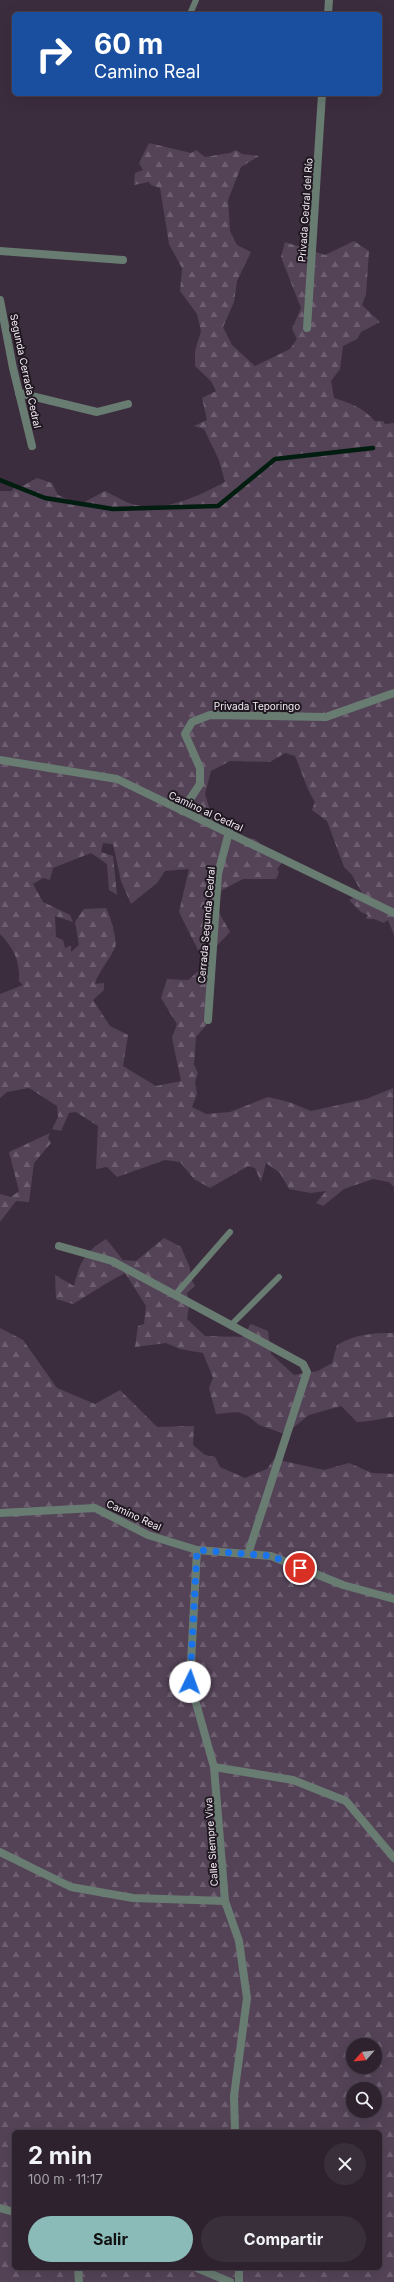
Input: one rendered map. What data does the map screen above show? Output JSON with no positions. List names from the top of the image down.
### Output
{
  "streets": {
    "street": [
      "Privada Cedral del Río",
      "Segunda Cerrada Cedral",
      "Privada Teporingo",
      "Camino al Cedral",
      "Cerrada Segunda Cedral",
      "Camino Real",
      "Calle Siempre Viva"
    ]
  },
  "crossings": [
    ["Privada Teporingo", "Camino al Cedral"],
    ["Camino al Cedral", "Cerrada Segunda Cedral"],
    ["Camino Real", "Calle Siempre Viva"]
  ],
  "north": "bottom left",
  "page": {
    "turn": ["60 m", "Camino Real"],
    "heading": ["2 min", "100 m · 11:17"],
    "buttons": ["Salir", "Compartir"]
  }
}
